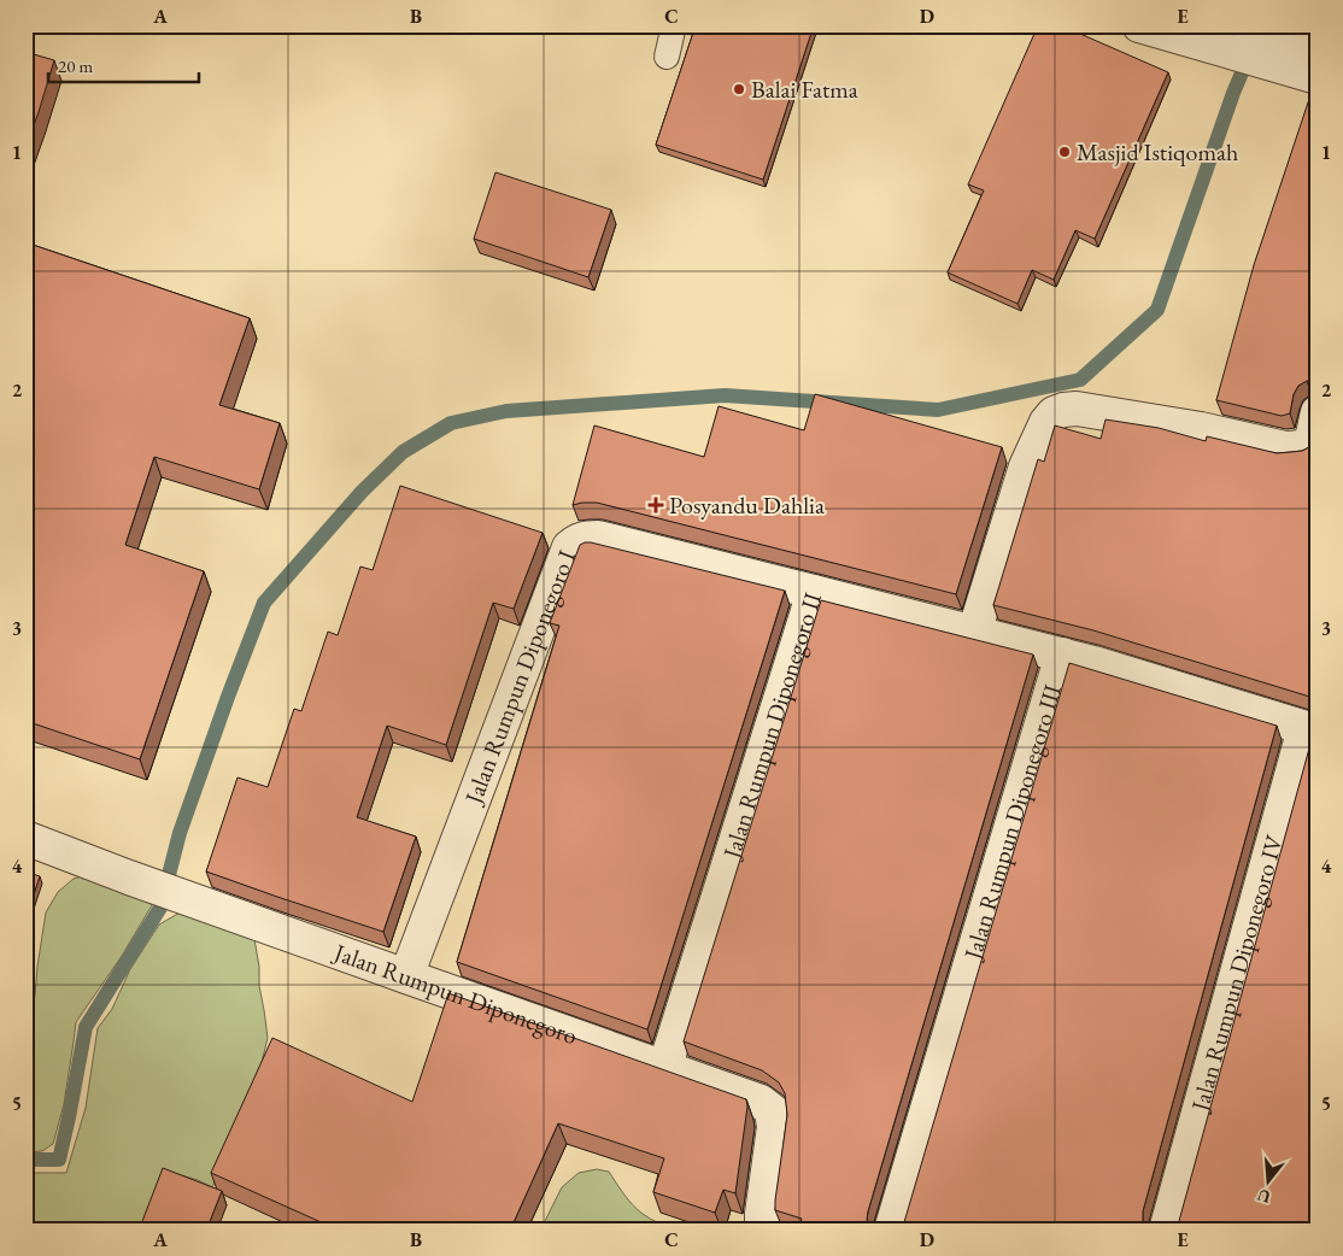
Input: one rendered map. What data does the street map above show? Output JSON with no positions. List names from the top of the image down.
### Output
{
  "streets": {
    "street": [
      "Jalan Rumpun Diponegoro I",
      "Jalan Rumpun Diponegoro II",
      "Jalan Rumpun Diponegoro III",
      "Jalan Rumpun Diponegoro IV",
      "Jalan Rumpun Diponegoro"
    ]
  },
  "crossings": [
    ["Jalan Rumpun Diponegoro I", "Jalan Rumpun Diponegoro II"],
    ["Jalan Rumpun Diponegoro I", "Jalan Rumpun Diponegoro"],
    ["Jalan Rumpun Diponegoro II", "Jalan Rumpun Diponegoro III"],
    ["Jalan Rumpun Diponegoro II", "Jalan Rumpun Diponegoro"],
    ["Jalan Rumpun Diponegoro III", "Jalan Rumpun Diponegoro IV"]
  ],
  "places": {
    "other": ["Balai Fatma", "Masjid Istiqomah"],
    "health": ["Posyandu Dahlia"]
  },
  "scale_bar": "20 m",
  "north": "bottom",
  "grid": {
    "columns": [
      "A",
      "B",
      "C",
      "D",
      "E"
    ],
    "rows": [
      "1",
      "2",
      "3",
      "4",
      "5"
    ]
  }
}
